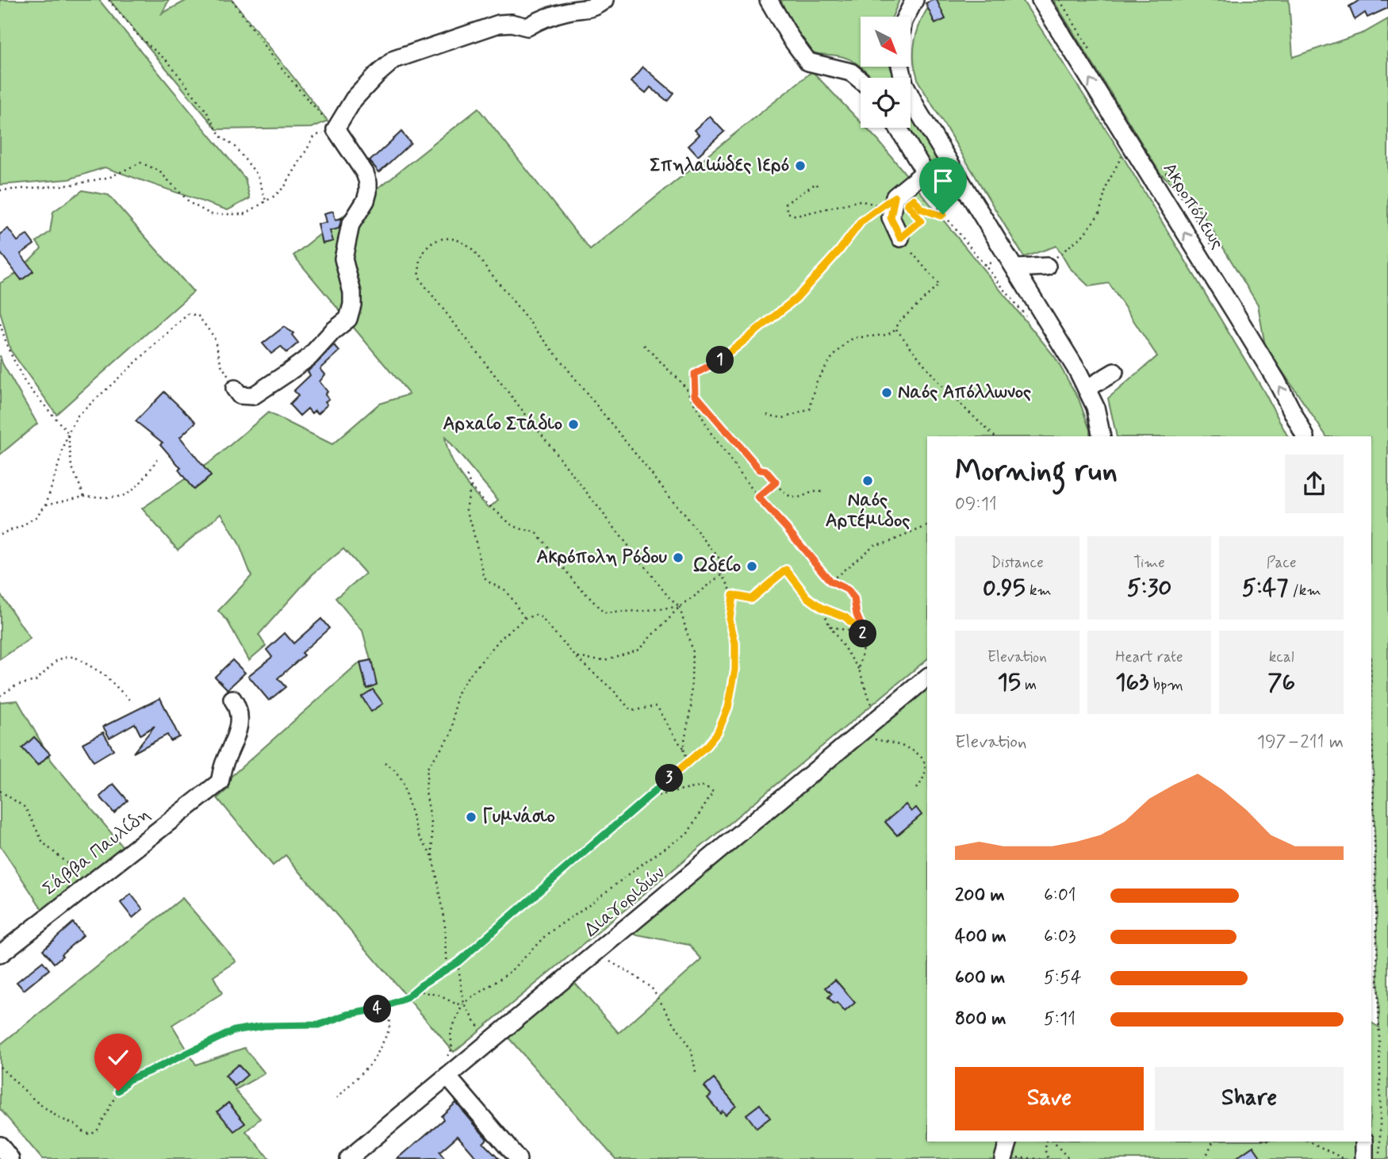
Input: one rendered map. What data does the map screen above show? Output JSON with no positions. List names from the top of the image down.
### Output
{
  "streets": {
    "street": ["Ακροπόλεως", "Σάββα Παυλίδη", "Διαγοριδών"]
  },
  "one_way": ["Ακροπόλεως"],
  "places": [
    "Σπηλαιώδες Ιερό",
    "Ναός Απόλλωνος",
    "Αρχαίο Στάδιο",
    "Ναός Αρτέμιδος",
    "Ακρόπολη Ρόδου",
    "Ωδείο",
    "Γυμνάσιο"
  ],
  "north": "bottom right",
  "page": {
    "pins": [
      "1",
      "2",
      "3",
      "4"
    ],
    "heading": ["Morning run", "09:11"],
    "stats": [
      ["Distance", "0.95 km"],
      ["Time", "5:30"],
      ["Pace", "5:47 /km"],
      ["Elevation", "15 m"],
      ["Heart rate", "163 bpm"],
      ["kcal", "76"]
    ],
    "chart": ["Elevation", "197–211 m"],
    "list": [
      {
        "name": "200 m",
        "note": "6:01"
      },
      {
        "name": "400 m",
        "note": "6:03"
      },
      {
        "name": "600 m",
        "note": "5:54"
      },
      {
        "name": "800 m",
        "note": "5:11"
      }
    ],
    "buttons": ["Save", "Share"]
  }
}
